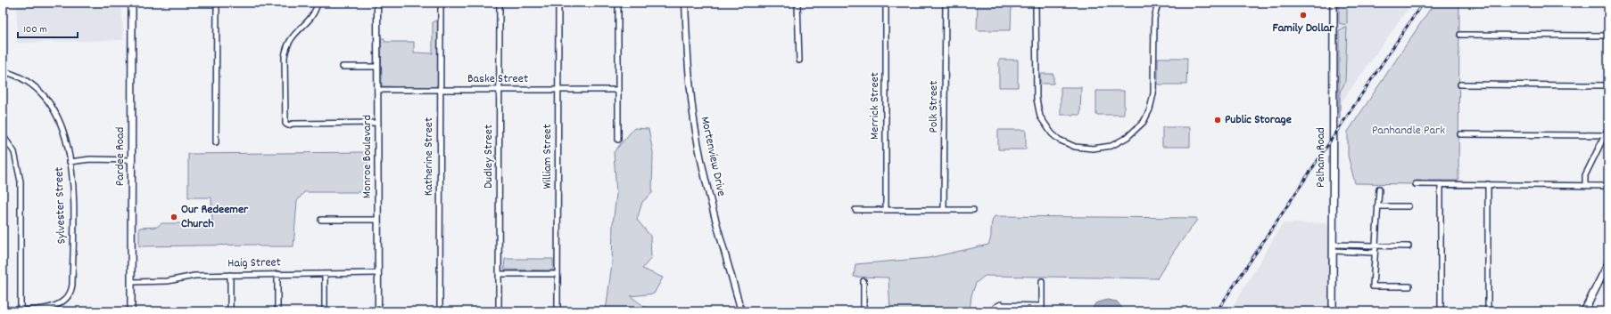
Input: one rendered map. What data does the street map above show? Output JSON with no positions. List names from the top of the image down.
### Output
{
  "streets": {
    "main road": ["Pardee Road", "Pelham Road"],
    "street": [
      "Baske Street",
      "Merrick Street",
      "Polk Street",
      "Monroe Boulevard",
      "Katherine Street",
      "Dudley Street",
      "William Street",
      "Mortenview Drive",
      "Sylvester Street",
      "Haig Street"
    ]
  },
  "crossings": [
    ["Baske Street", "Monroe Boulevard"],
    ["Baske Street", "Katherine Street"],
    ["Baske Street", "Dudley Street"],
    ["Baske Street", "William Street"],
    ["Pardee Road", "Haig Street"],
    ["Monroe Boulevard", "Haig Street"]
  ],
  "parks": ["Panhandle Park"],
  "places": ["Family Dollar", "Public Storage", "Our Redeemer Church"],
  "scale_bar": "100 m"
}
